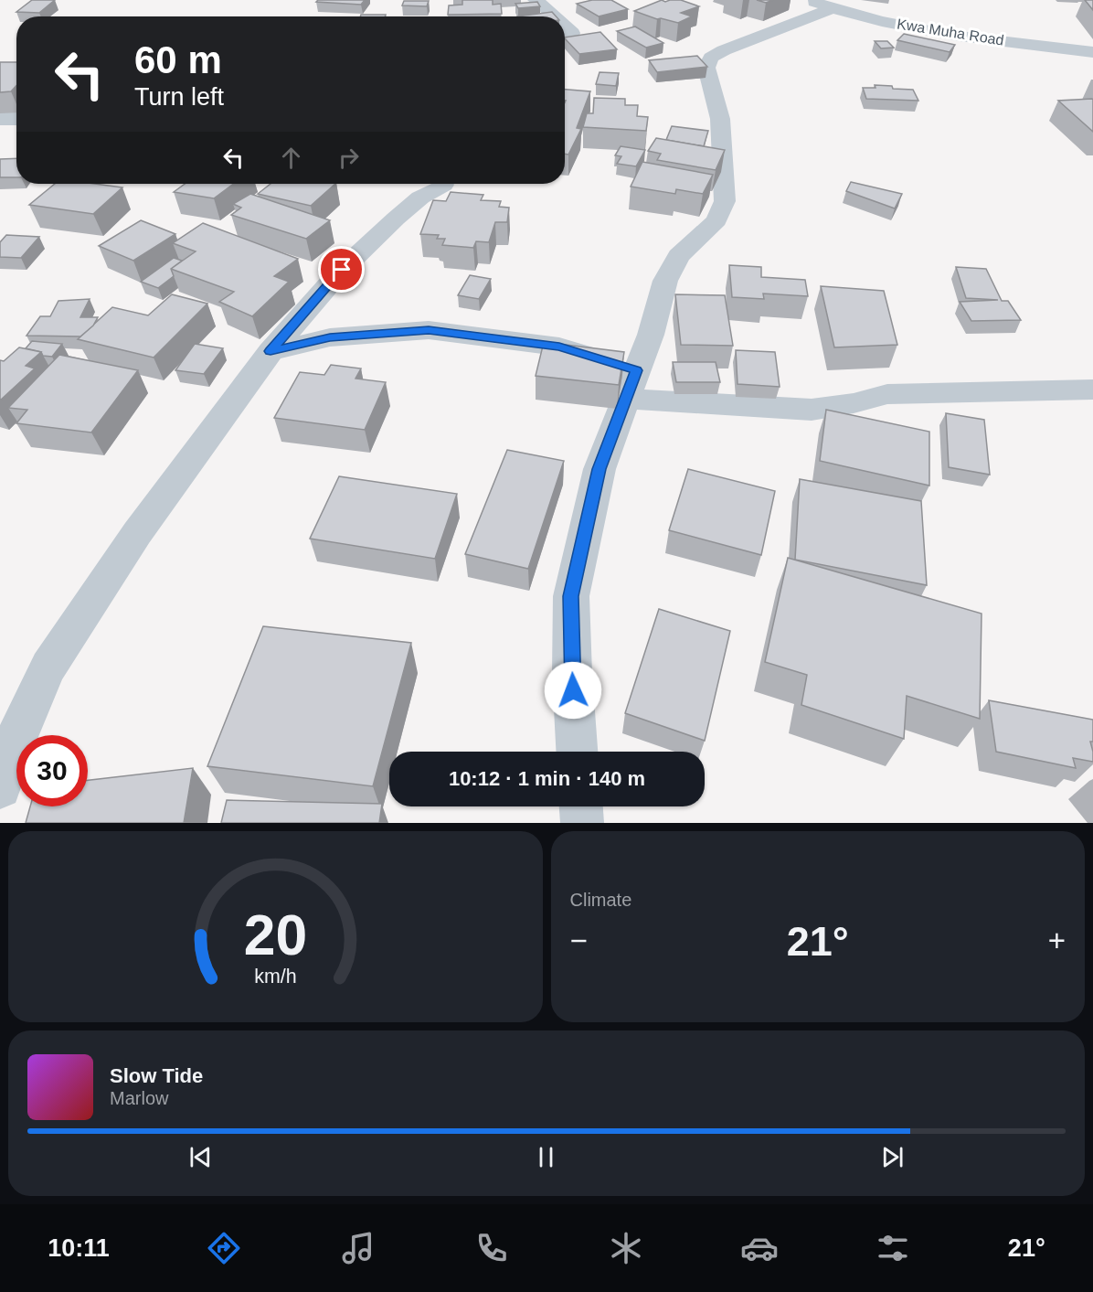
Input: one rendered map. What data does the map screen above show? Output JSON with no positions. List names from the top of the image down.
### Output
{
  "streets": {
    "street": ["Kwa Muha Road"]
  },
  "page": {
    "turn": ["60 m", "Turn left"],
    "limit": "30",
    "trip": "10:12 · 1 min · 140 m",
    "tile": "Climate",
    "heat": ["−", "21°", "+"],
    "song": ["Slow Tide", "Marlow"],
    "tabs": ["10:11", "21°"],
    "gauge": ["20", "km/h"]
  }
}
